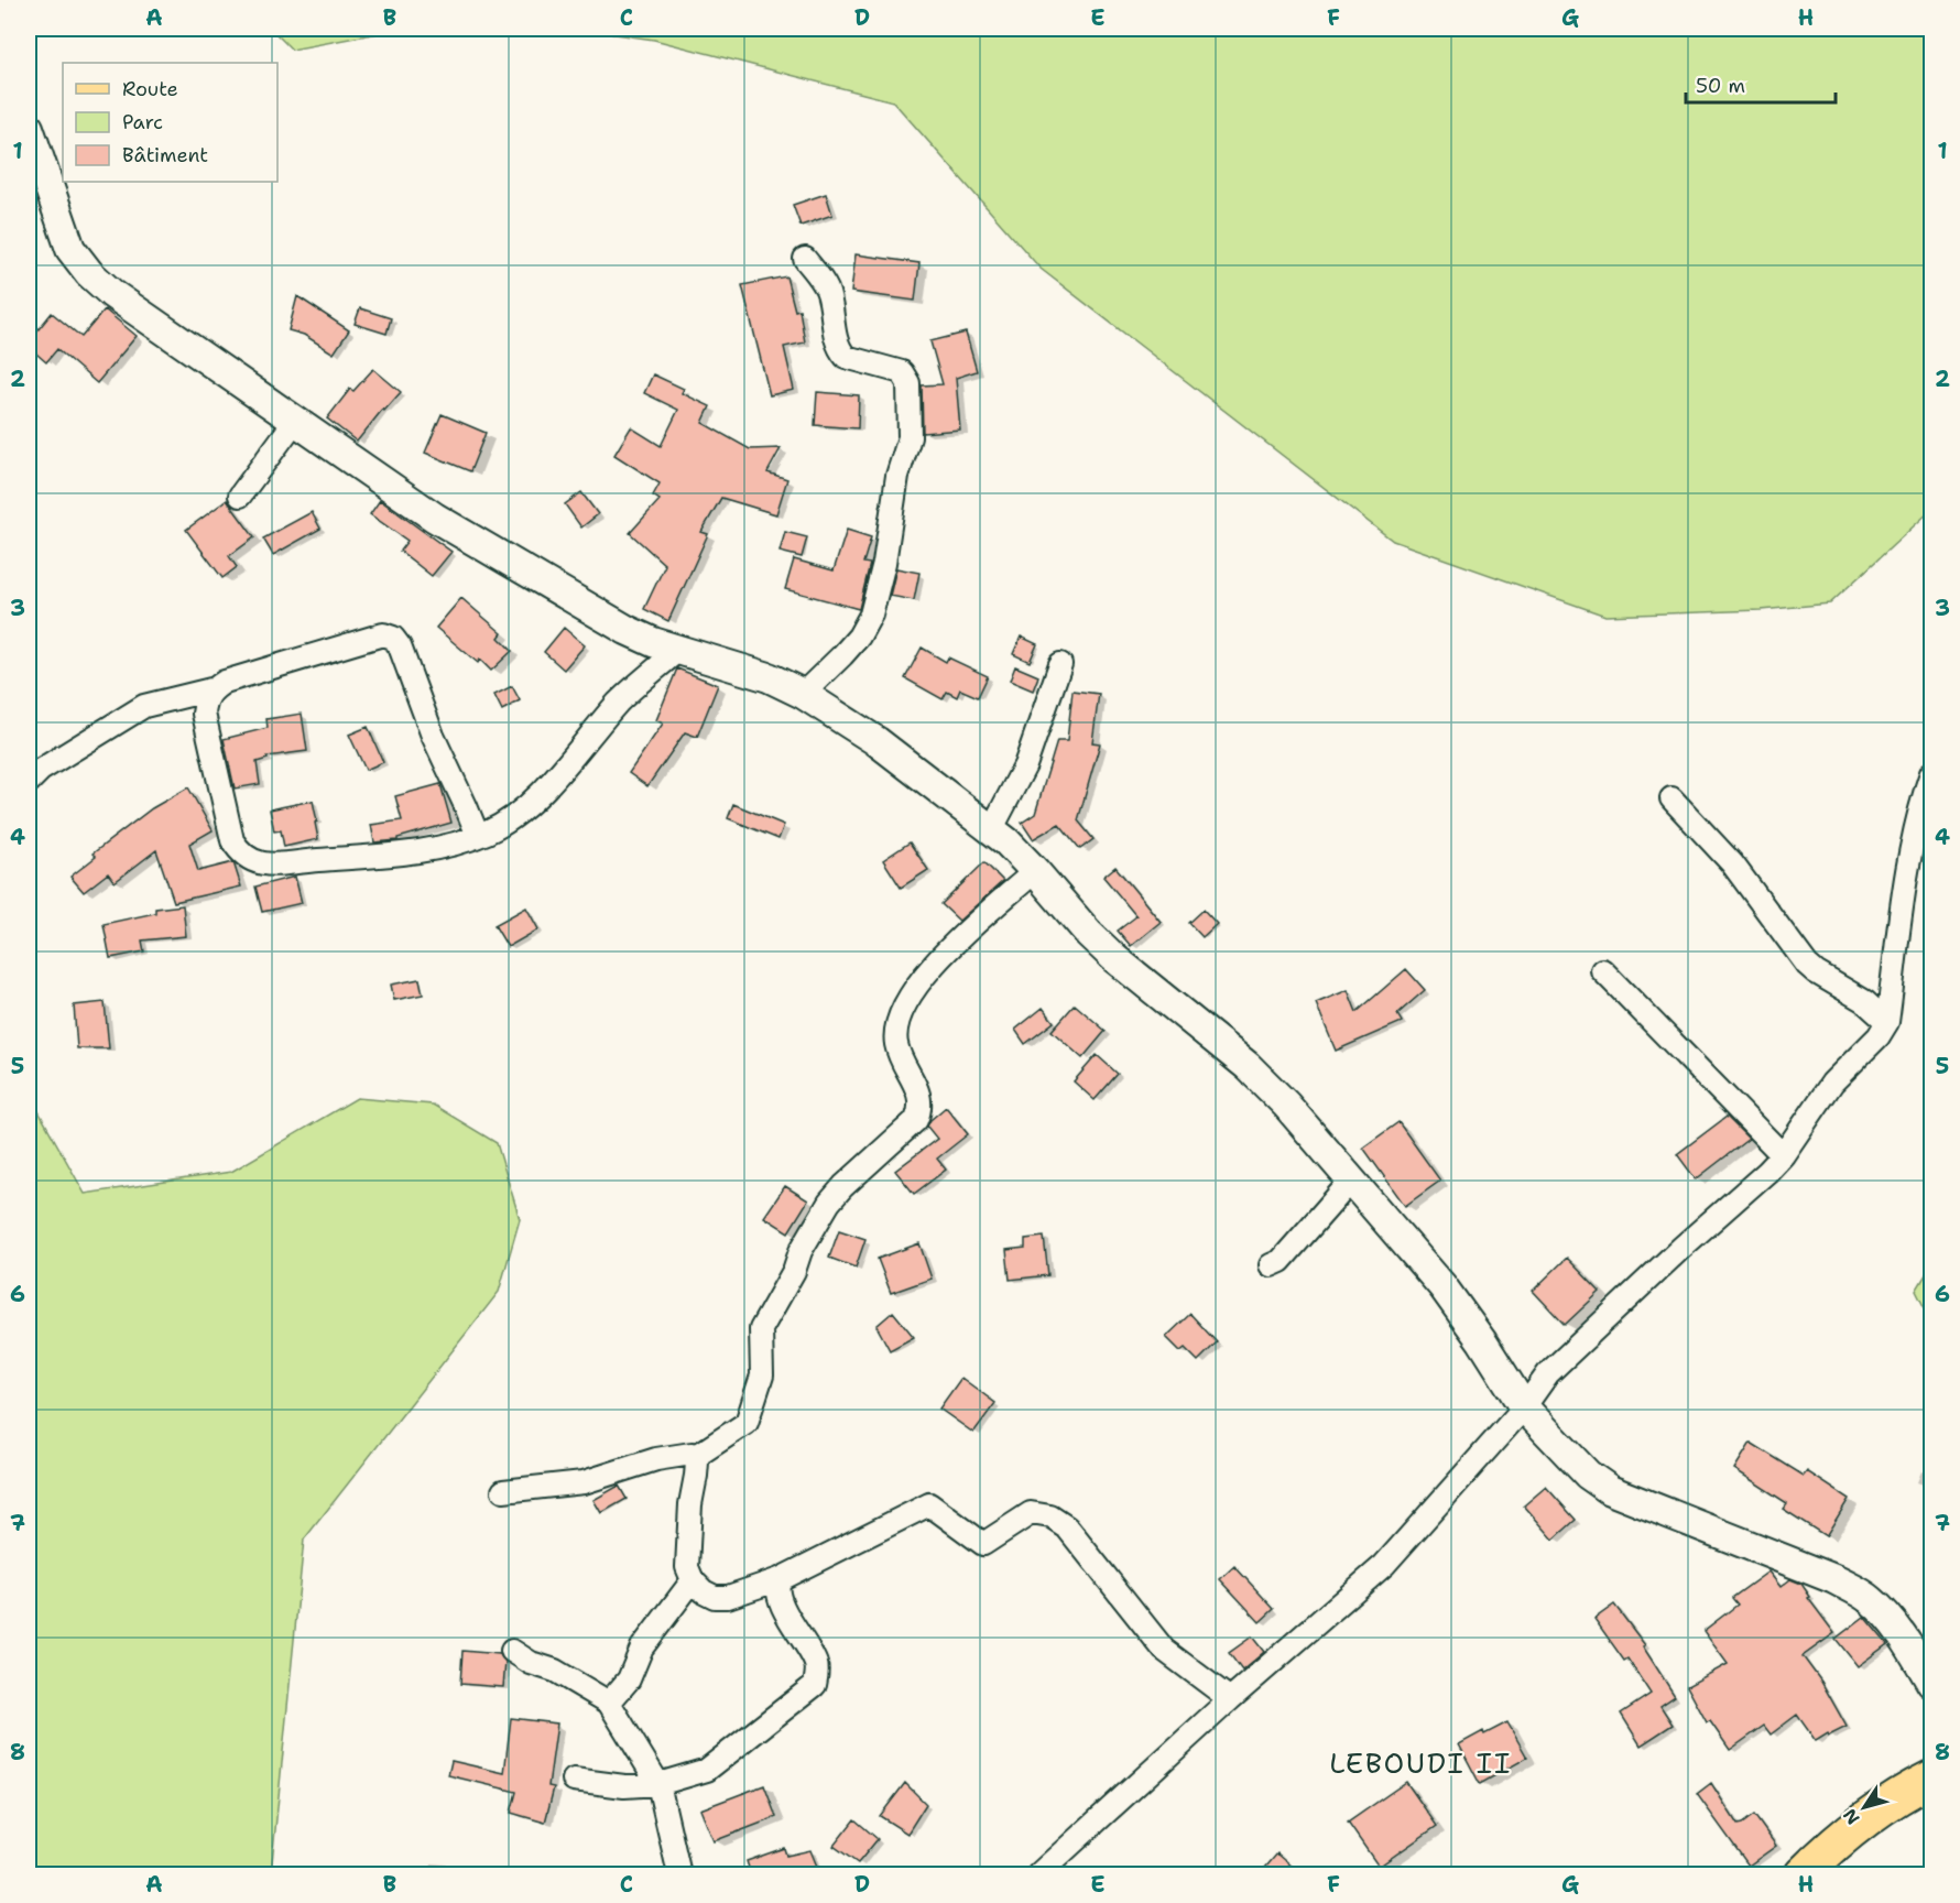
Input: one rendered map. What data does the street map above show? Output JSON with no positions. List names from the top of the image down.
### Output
{
  "districts": ["LEBOUDI II"],
  "legend": ["Route", "Parc", "Bâtiment"],
  "scale_bar": "50 m",
  "north": "bottom left",
  "grid": {
    "columns": [
      "A",
      "B",
      "C",
      "D",
      "E",
      "F",
      "G",
      "H"
    ],
    "rows": [
      "1",
      "2",
      "3",
      "4",
      "5",
      "6",
      "7",
      "8"
    ]
  }
}
